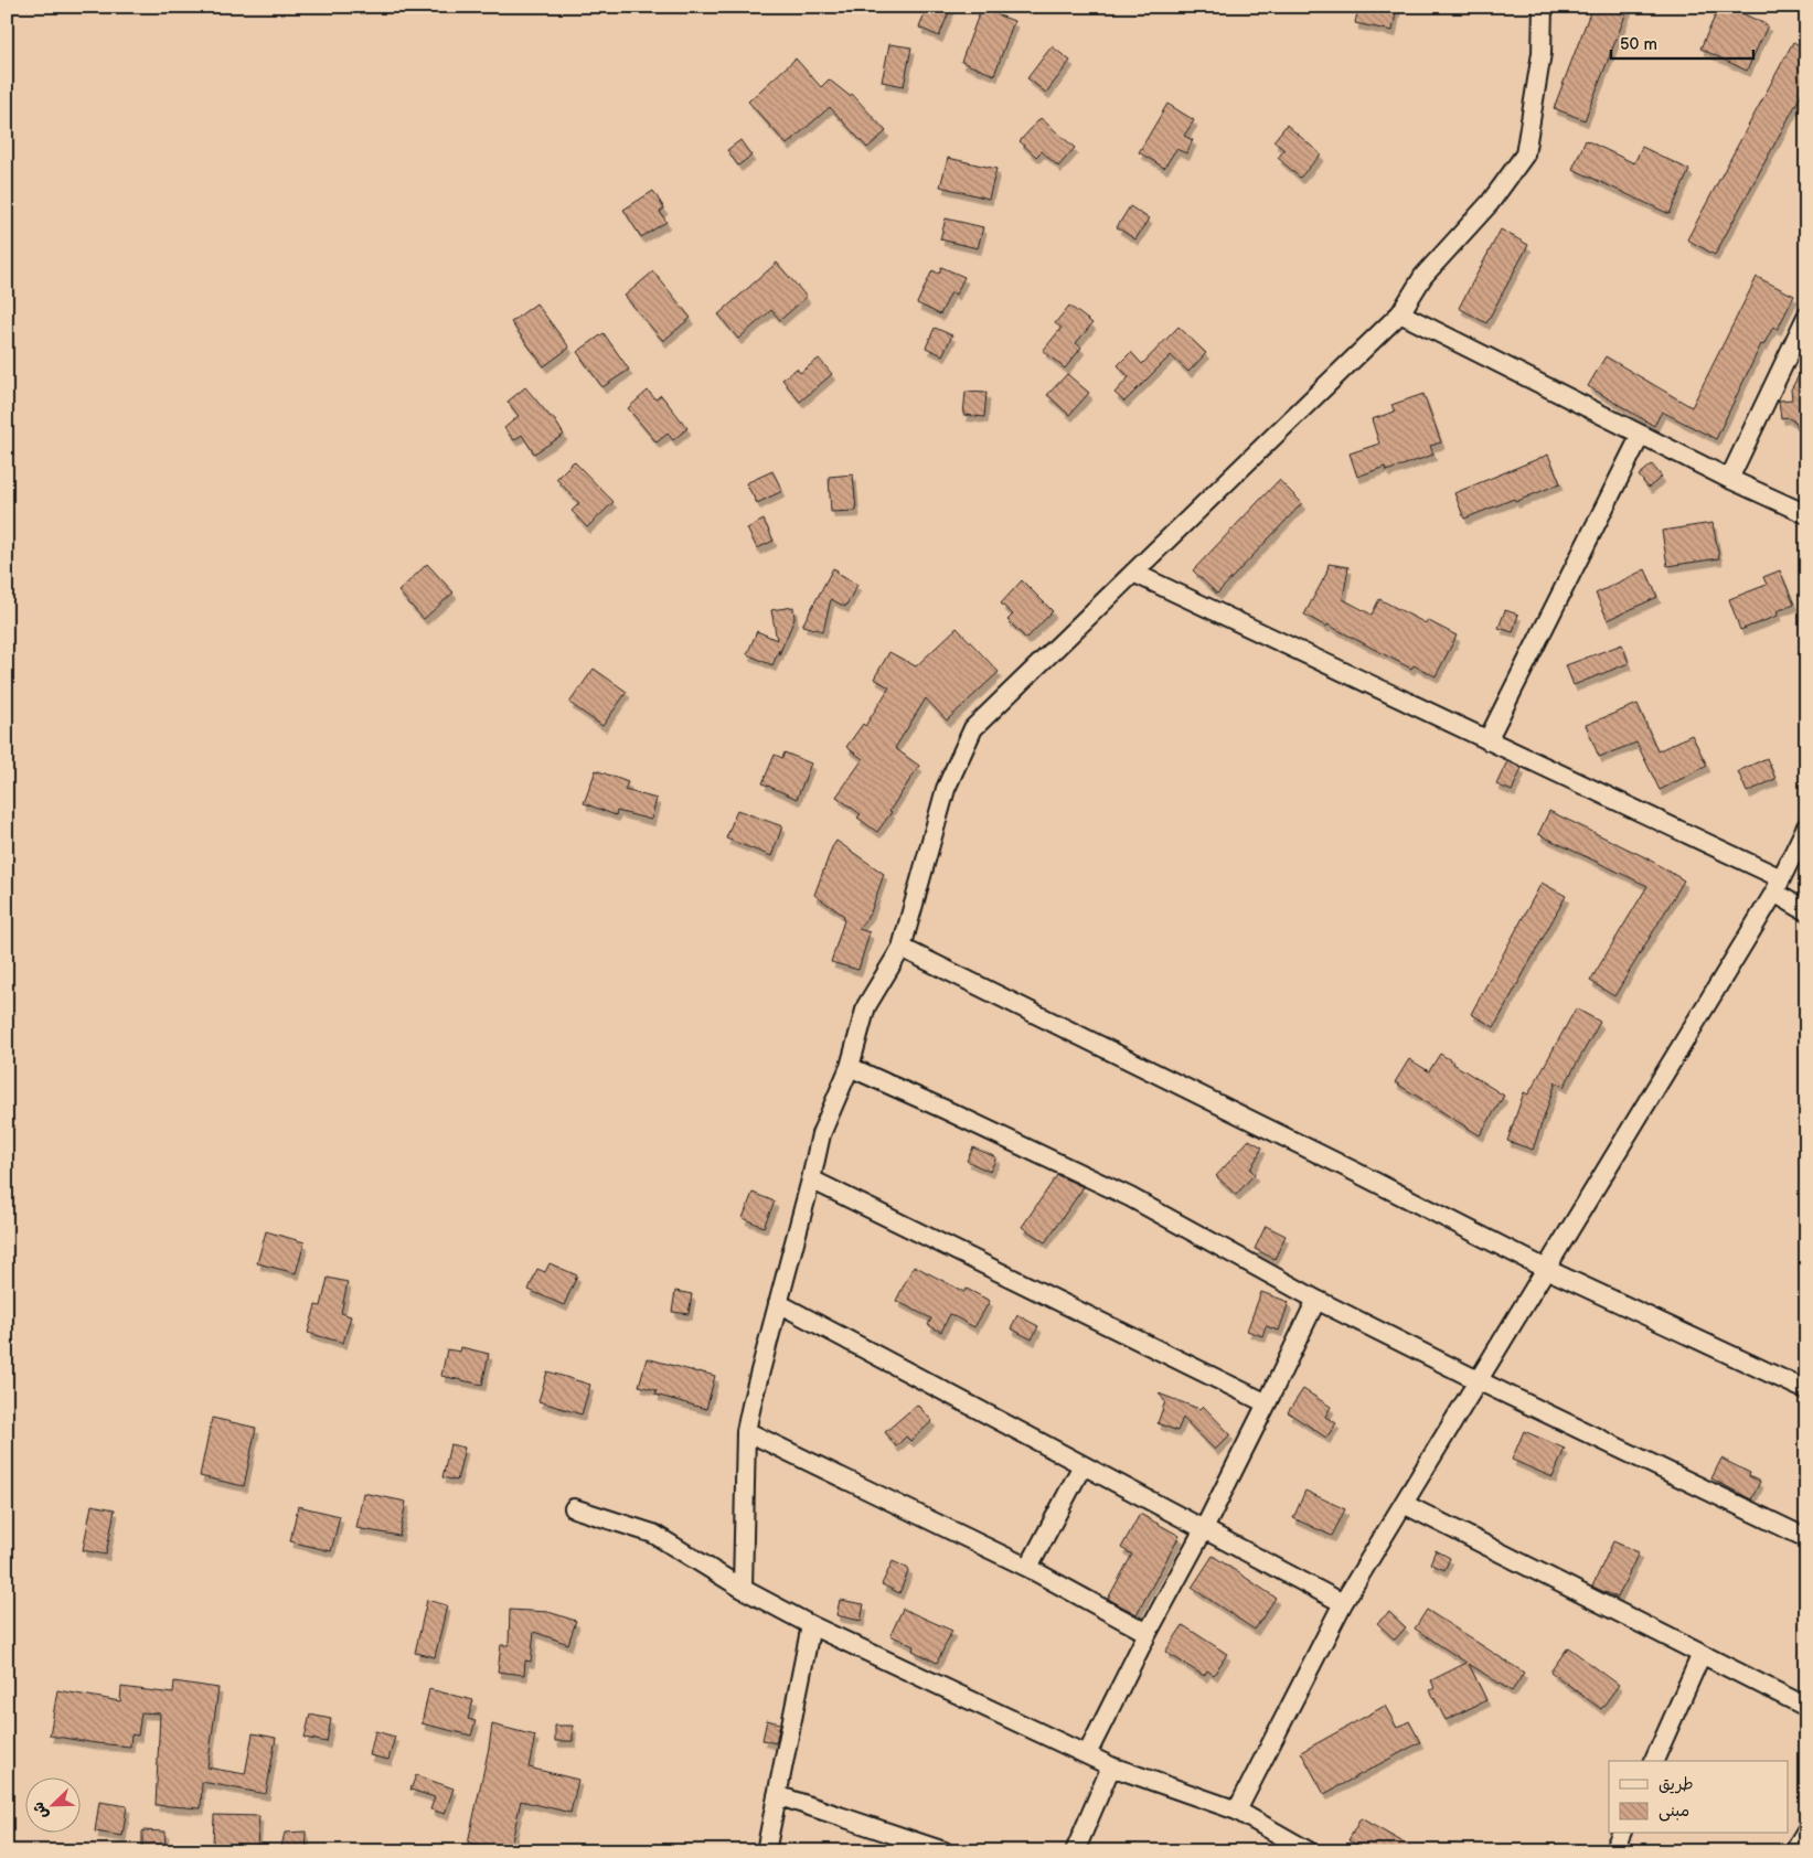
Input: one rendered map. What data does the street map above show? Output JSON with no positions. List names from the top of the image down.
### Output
{
  "legend": ["طريق", "مبنى"],
  "scale_bar": "50 m",
  "north": "bottom left"
}
